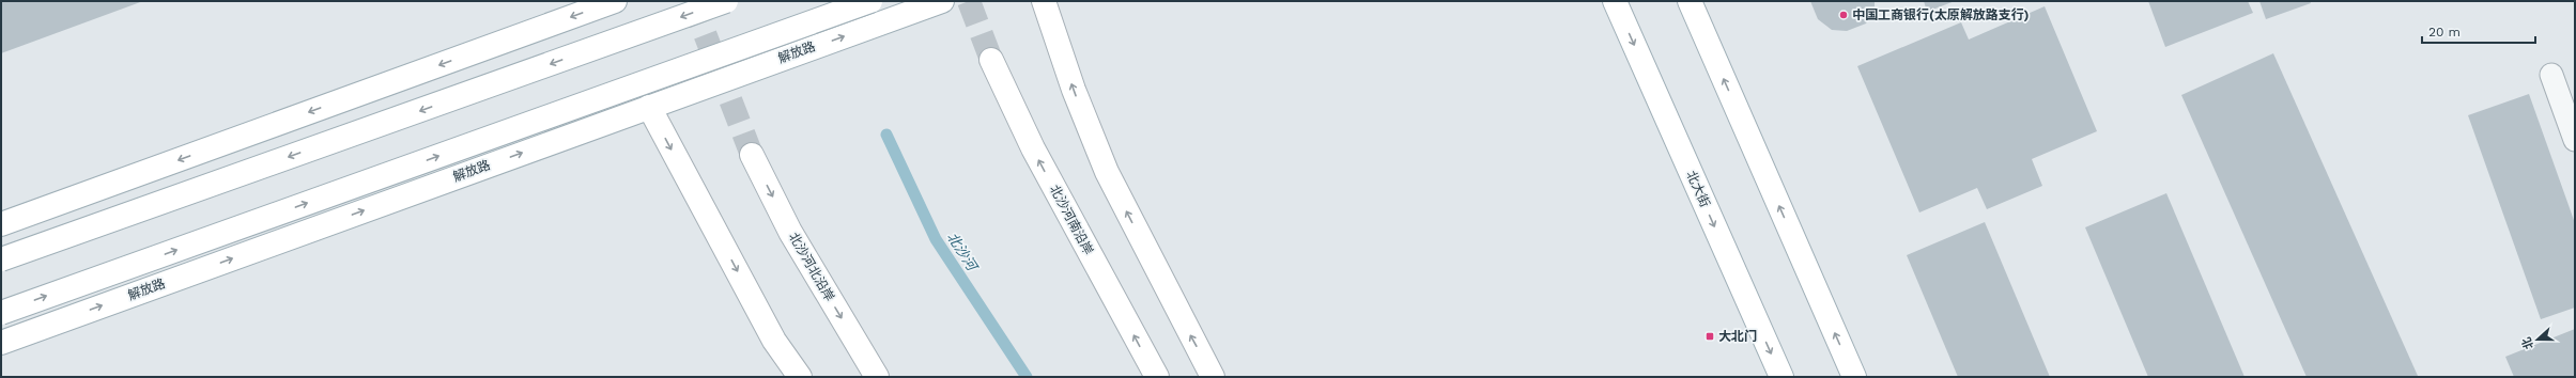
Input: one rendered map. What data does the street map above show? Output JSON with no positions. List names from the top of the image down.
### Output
{
  "streets": {
    "main road": [
      "解放路",
      "北大街",
      "北沙河南沿岸",
      "北沙河北沿岸"
    ]
  },
  "water": ["北沙河"],
  "places": {
    "other": ["中国工商银行(太原解放路支行)"],
    "transit": ["大北门"]
  },
  "scale_bar": "20 m",
  "north": "left"
}
